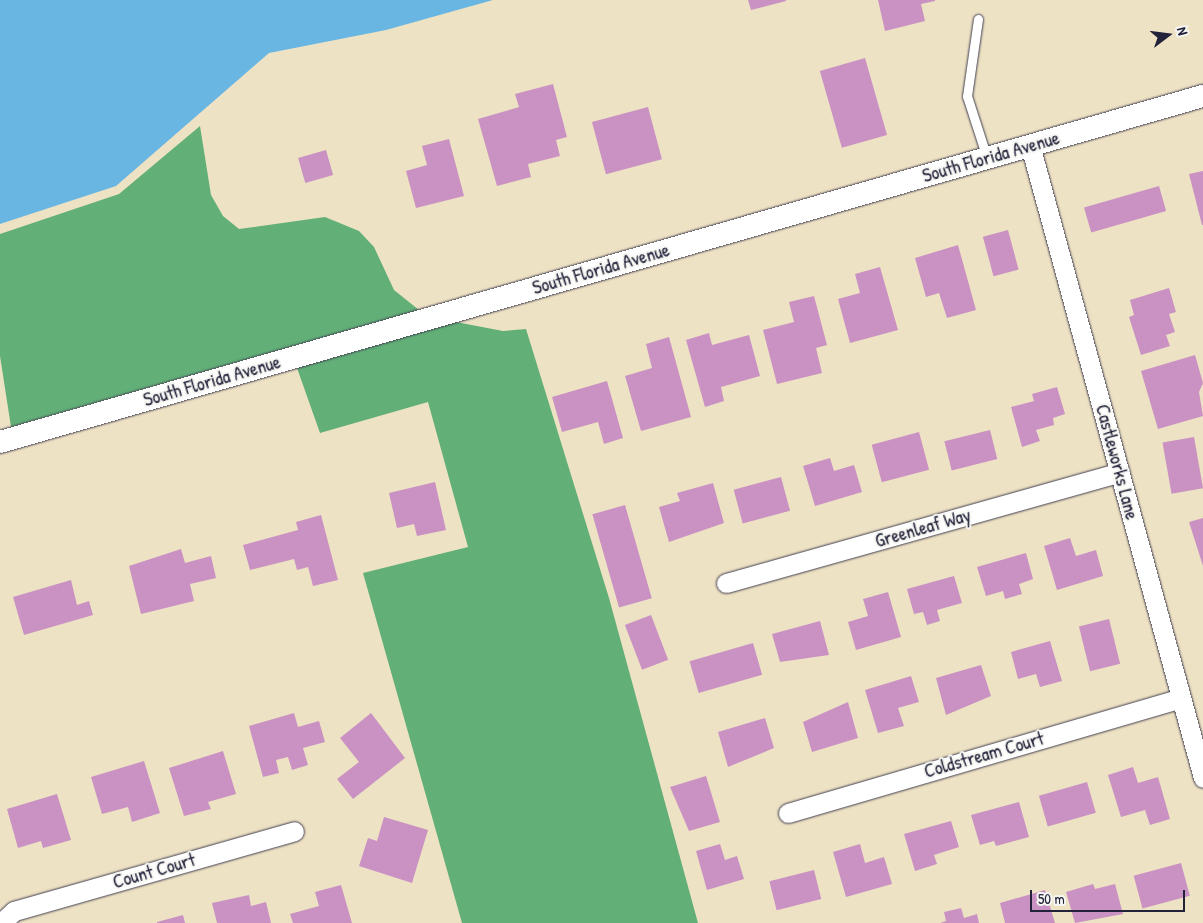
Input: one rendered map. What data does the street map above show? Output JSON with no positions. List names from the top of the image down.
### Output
{
  "streets": {
    "street": [
      "South Florida Avenue",
      "Castleworks Lane",
      "Greenleaf Way",
      "Coldstream Court",
      "Count Court"
    ]
  },
  "crossings": [
    ["South Florida Avenue", "Castleworks Lane"],
    ["Castleworks Lane", "Greenleaf Way"],
    ["Castleworks Lane", "Coldstream Court"]
  ],
  "scale_bar": "50 m",
  "north": "right"
}
